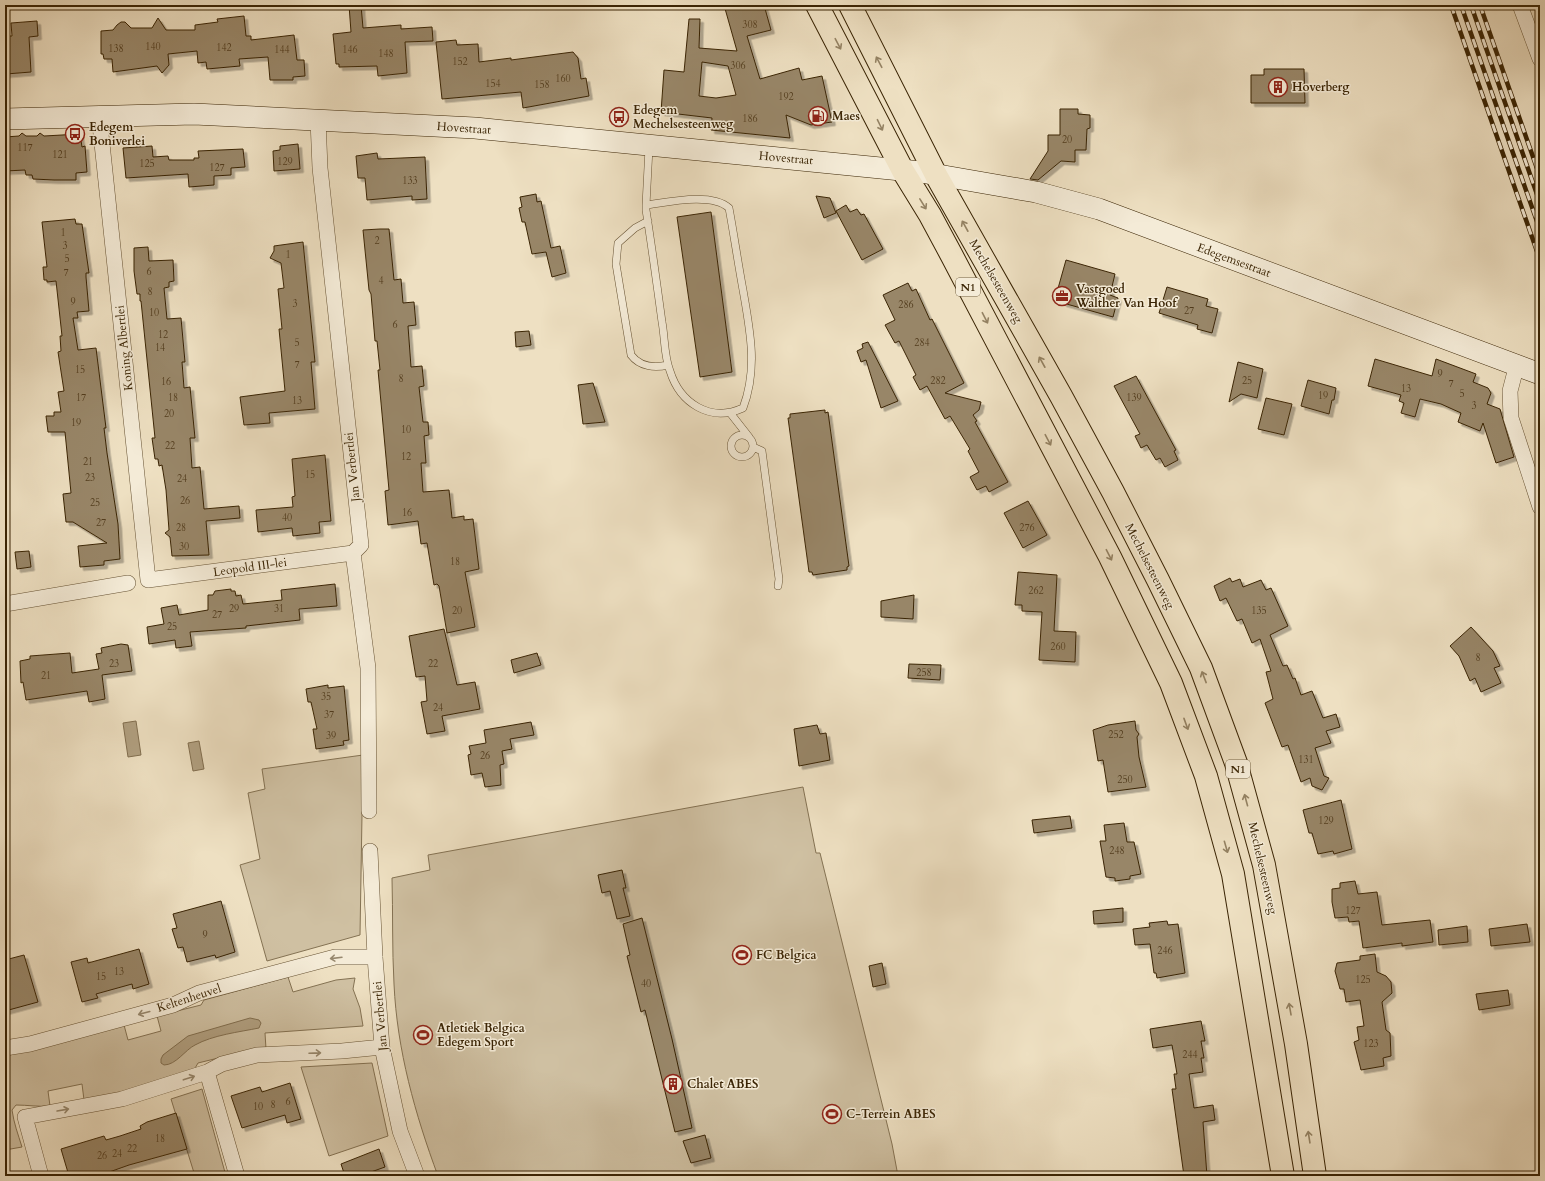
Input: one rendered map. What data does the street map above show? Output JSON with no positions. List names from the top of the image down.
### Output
{
  "streets": {
    "main road": ["Mechelsesteenweg", "N1"],
    "street": [
      "Hovestraat",
      "Edegemsestraat",
      "Koning Albertlei",
      "Jan Verbertlei",
      "Leopold III-lei",
      "Keltenheuvel"
    ]
  },
  "crossings": [
    ["Hovestraat", "Edegemsestraat"],
    ["Hovestraat", "Mechelsesteenweg"],
    ["Hovestraat", "Koning Albertlei"],
    ["Hovestraat", "Jan Verbertlei"],
    ["Edegemsestraat", "Mechelsesteenweg"],
    ["Koning Albertlei", "Leopold III-lei"],
    ["Jan Verbertlei", "Leopold III-lei"],
    ["Jan Verbertlei", "Keltenheuvel"]
  ],
  "places": {
    "building": ["Hoverberg", "Chalet ABES"],
    "fuel station": ["Maes"],
    "bus stop": ["Edegem Mechelsesteenweg", "Edegem Boniverlei"],
    "office": ["Vastgoed Walther Van Hoof"],
    "sports": ["FC Belgica", "Atletiek Belgica Edegem Sport", "C-Terrein ABES"]
  },
  "house_numbers": [
    "308",
    "140",
    "142",
    "138",
    "144",
    "146",
    "148",
    "152",
    "306",
    "160",
    "154",
    "158",
    "192",
    "186",
    "20",
    "117",
    "121",
    "129",
    "125",
    "127",
    "133",
    "1",
    "2",
    "3",
    "1",
    "5",
    "6",
    "7",
    "4",
    "8",
    "9",
    "3",
    "286",
    "27",
    "10",
    "6",
    "12",
    "5",
    "284",
    "14",
    "7",
    "15",
    "9",
    "8",
    "282",
    "25",
    "16",
    "7",
    "13",
    "5",
    "19",
    "17",
    "18",
    "139",
    "13",
    "3",
    "20",
    "19",
    "10",
    "22",
    "12",
    "21",
    "15",
    "23",
    "24",
    "26",
    "25",
    "16",
    "40",
    "27",
    "28",
    "276",
    "30",
    "18",
    "262",
    "29",
    "31",
    "20",
    "135",
    "27",
    "25",
    "260",
    "8",
    "23",
    "22",
    "258",
    "21",
    "35",
    "24",
    "37",
    "252",
    "39",
    "26",
    "131",
    "250",
    "129",
    "248",
    "127",
    "9",
    "246",
    "13",
    "15",
    "125",
    "40",
    "123",
    "244",
    "6",
    "8",
    "10",
    "18",
    "22",
    "24",
    "26"
  ]
}
